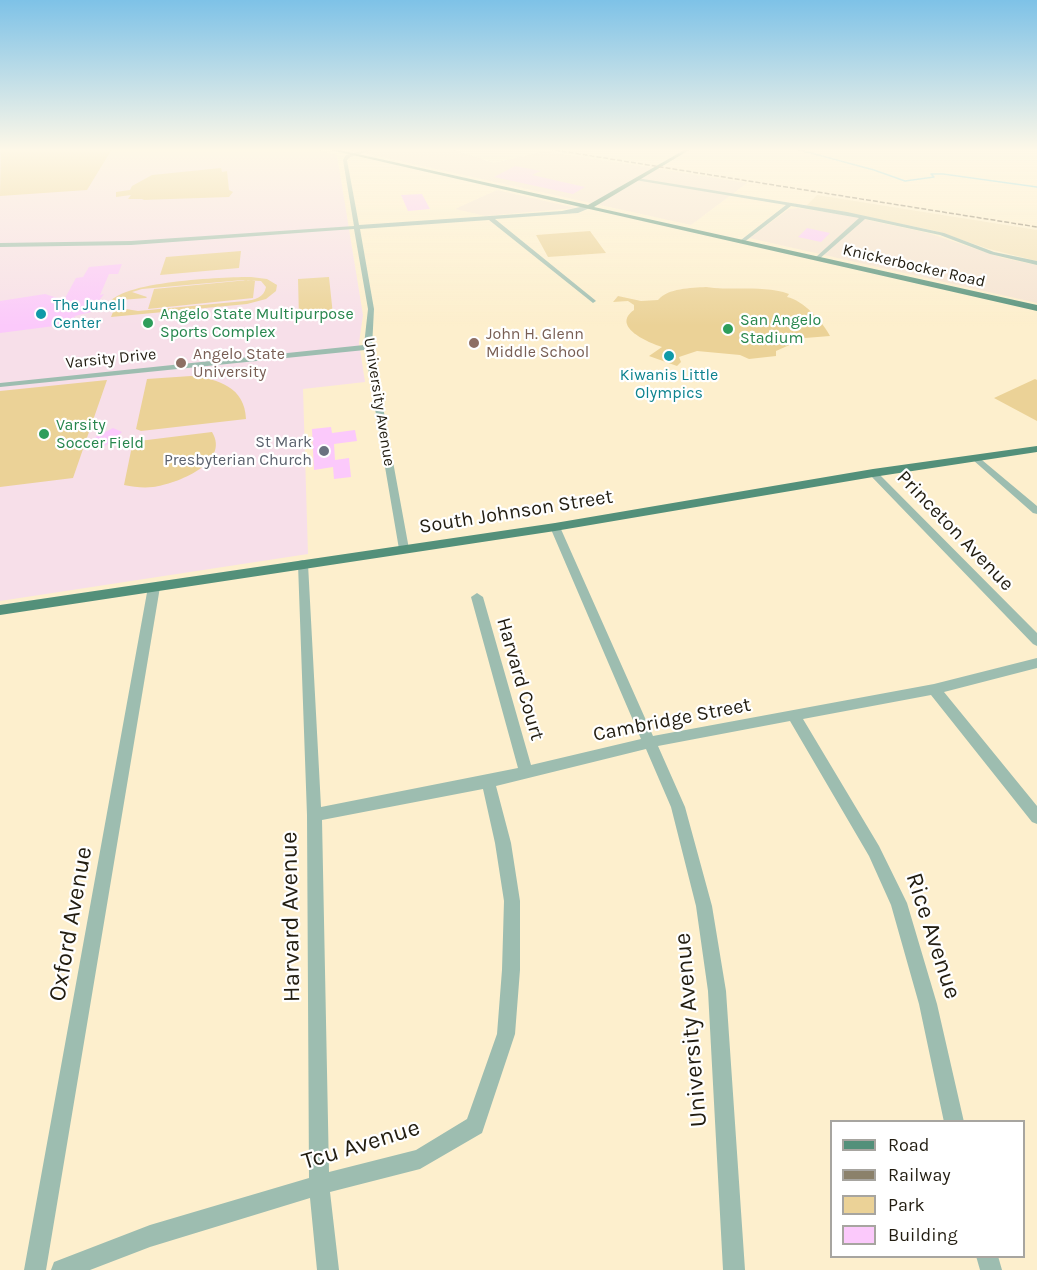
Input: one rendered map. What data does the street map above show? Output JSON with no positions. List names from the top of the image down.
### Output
{
  "streets": {
    "main road": ["Knickerbocker Road", "South Johnson Street"],
    "street": [
      "Varsity Drive",
      "University Avenue",
      "Princeton Avenue",
      "Harvard Court",
      "Cambridge Street",
      "Harvard Avenue",
      "Oxford Avenue",
      "Rice Avenue",
      "Tcu Avenue"
    ]
  },
  "crossings": [
    ["Varsity Drive", "University Avenue"],
    ["University Avenue", "South Johnson Street"],
    ["University Avenue", "Cambridge Street"],
    ["South Johnson Street", "Princeton Avenue"],
    ["South Johnson Street", "Harvard Avenue"],
    ["South Johnson Street", "Oxford Avenue"],
    ["Harvard Court", "Cambridge Street"],
    ["Cambridge Street", "Harvard Avenue"],
    ["Cambridge Street", "Rice Avenue"],
    ["Cambridge Street", "Tcu Avenue"],
    ["Harvard Avenue", "Tcu Avenue"]
  ],
  "places": [
    "The Junell Center",
    "Angelo State Multipurpose Sports Complex",
    "San Angelo Stadium",
    "John H. Glenn Middle School",
    "Kiwanis Little Olympics",
    "Angelo State University",
    "Varsity Soccer Field",
    "St Mark Presbyterian Church"
  ],
  "legend": [
    "Road",
    "Railway",
    "Park",
    "Building"
  ]
}
